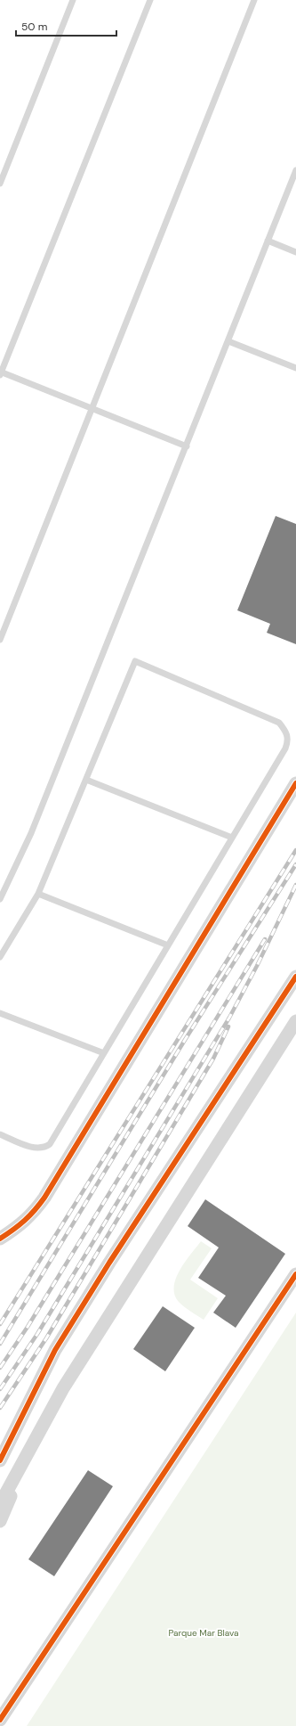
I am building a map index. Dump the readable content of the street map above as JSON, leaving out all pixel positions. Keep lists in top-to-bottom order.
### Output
{
  "parks": ["Parque Mar Blava"],
  "scale_bar": "50 m"
}
